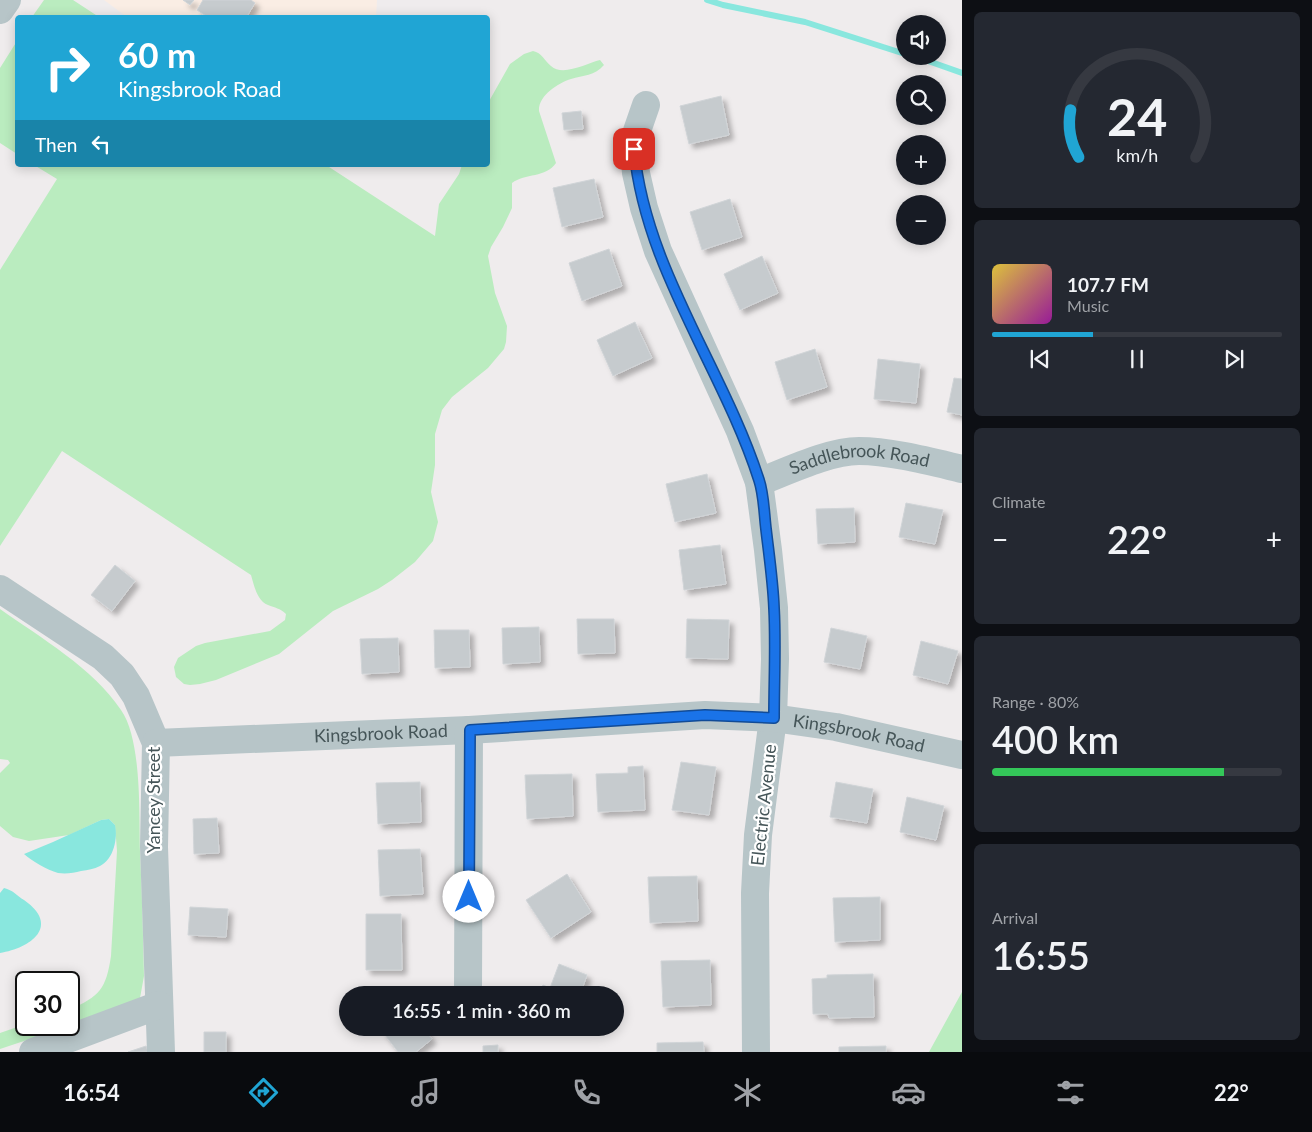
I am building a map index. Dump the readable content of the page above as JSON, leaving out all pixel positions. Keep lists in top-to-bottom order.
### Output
{
  "streets": {
    "street": [
      "Saddlebrook Road",
      "Kingsbrook Road",
      "Yancey Street",
      "Electric Avenue"
    ]
  },
  "crossings": [
    ["Saddlebrook Road", "Electric Avenue"],
    ["Kingsbrook Road", "Yancey Street"],
    ["Kingsbrook Road", "Electric Avenue"]
  ],
  "page": {
    "map_buttons": ["+", "−"],
    "turn": ["60 m", "Kingsbrook Road"],
    "then": "Then",
    "song": ["107.7 FM", "Music"],
    "tile": [
      "Climate",
      ["Range · 80%", "400 km"],
      ["Arrival", "16:55"]
    ],
    "heat": ["−", "22°", "+"],
    "limit": "30",
    "trip": "16:55 · 1 min · 360 m",
    "tabs": ["16:54", "22°"],
    "gauge": ["24", "km/h"]
  }
}
